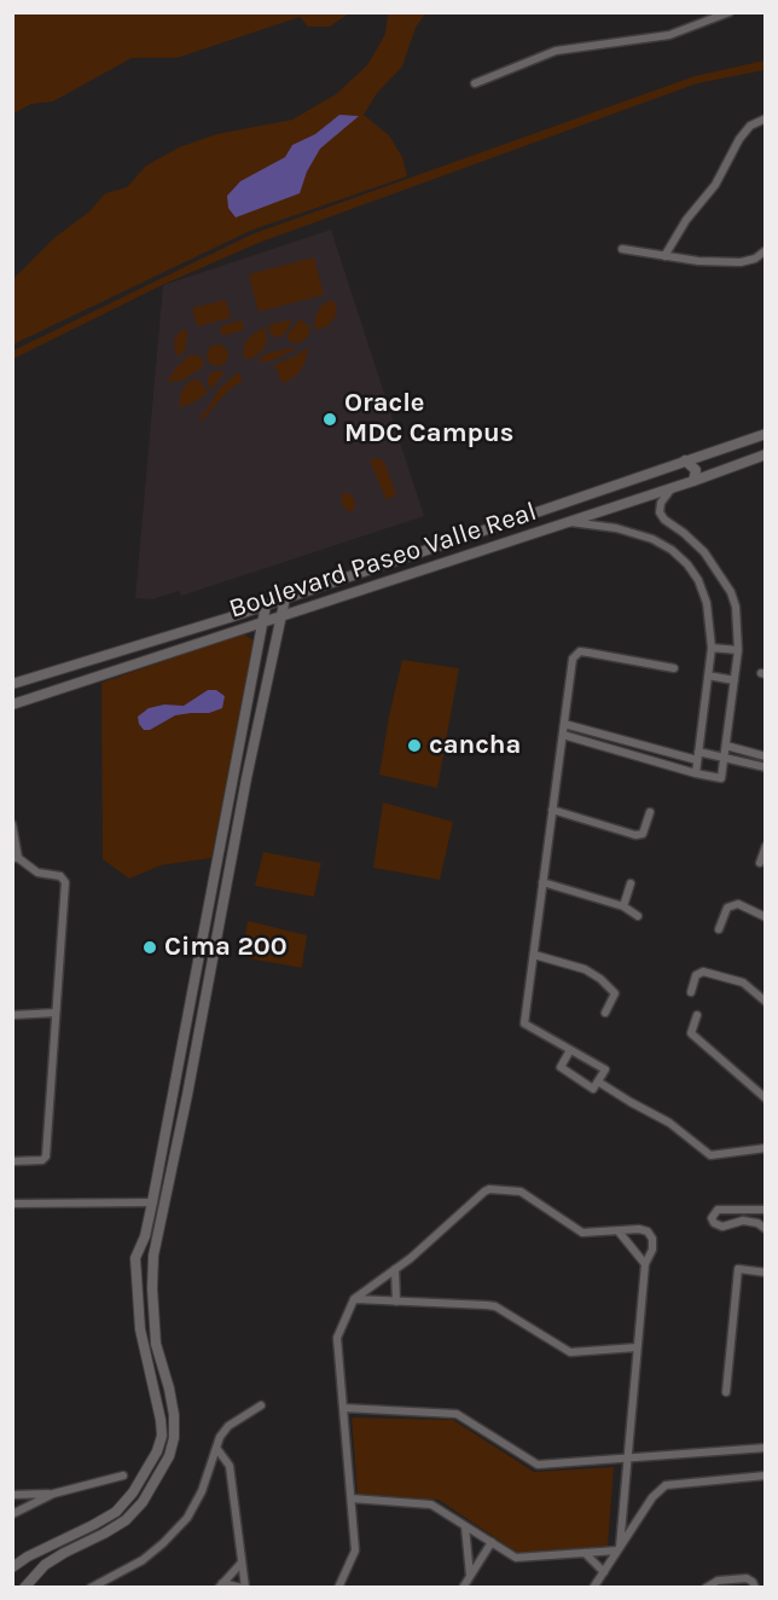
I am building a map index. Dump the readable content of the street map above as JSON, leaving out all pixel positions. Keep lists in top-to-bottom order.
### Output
{
  "streets": {
    "street": ["Boulevard Paseo Valle Real"]
  },
  "places": ["Oracle MDC Campus", "cancha", "Cima 200"]
}
